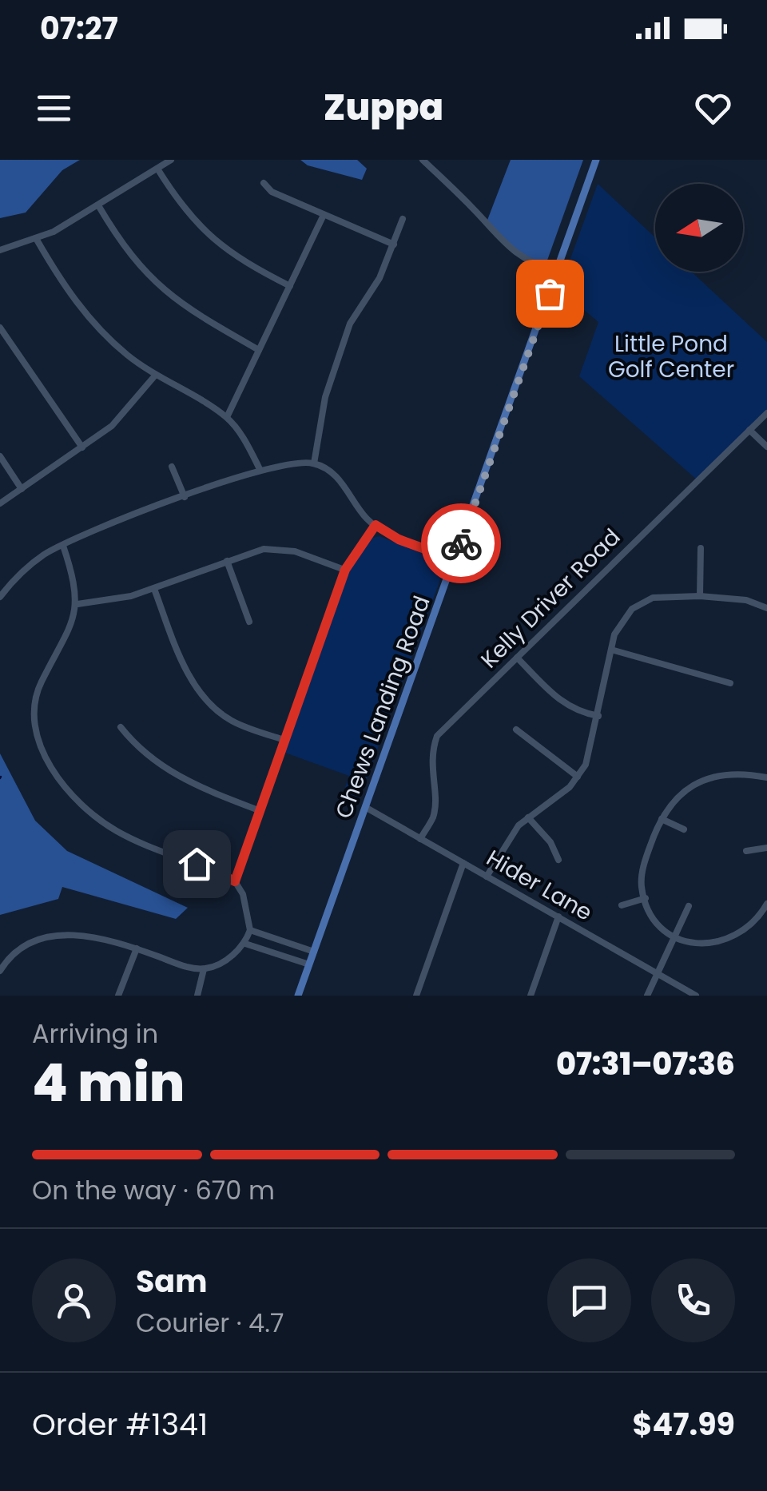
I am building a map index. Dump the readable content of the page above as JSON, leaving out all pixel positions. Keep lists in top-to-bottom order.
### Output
{
  "streets": {
    "main road": ["Chews Landing Road"],
    "street": ["Kelly Driver Road", "Hider Lane"]
  },
  "crossings": [
    ["Kelly Driver Road", "Hider Lane"],
    ["Chews Landing Road", "Hider Lane"]
  ],
  "parks": ["Little Pond Golf Center"],
  "north": "left",
  "page": {
    "status": "07:27",
    "header": "Zuppa",
    "heading": ["4 min", "Arriving in", "07:31–07:36"],
    "panel": [
      "Sam",
      "Courier · 4.7",
      "Order #1341",
      "$47.99"
    ],
    "bar": "On the way · 670 m"
  }
}
